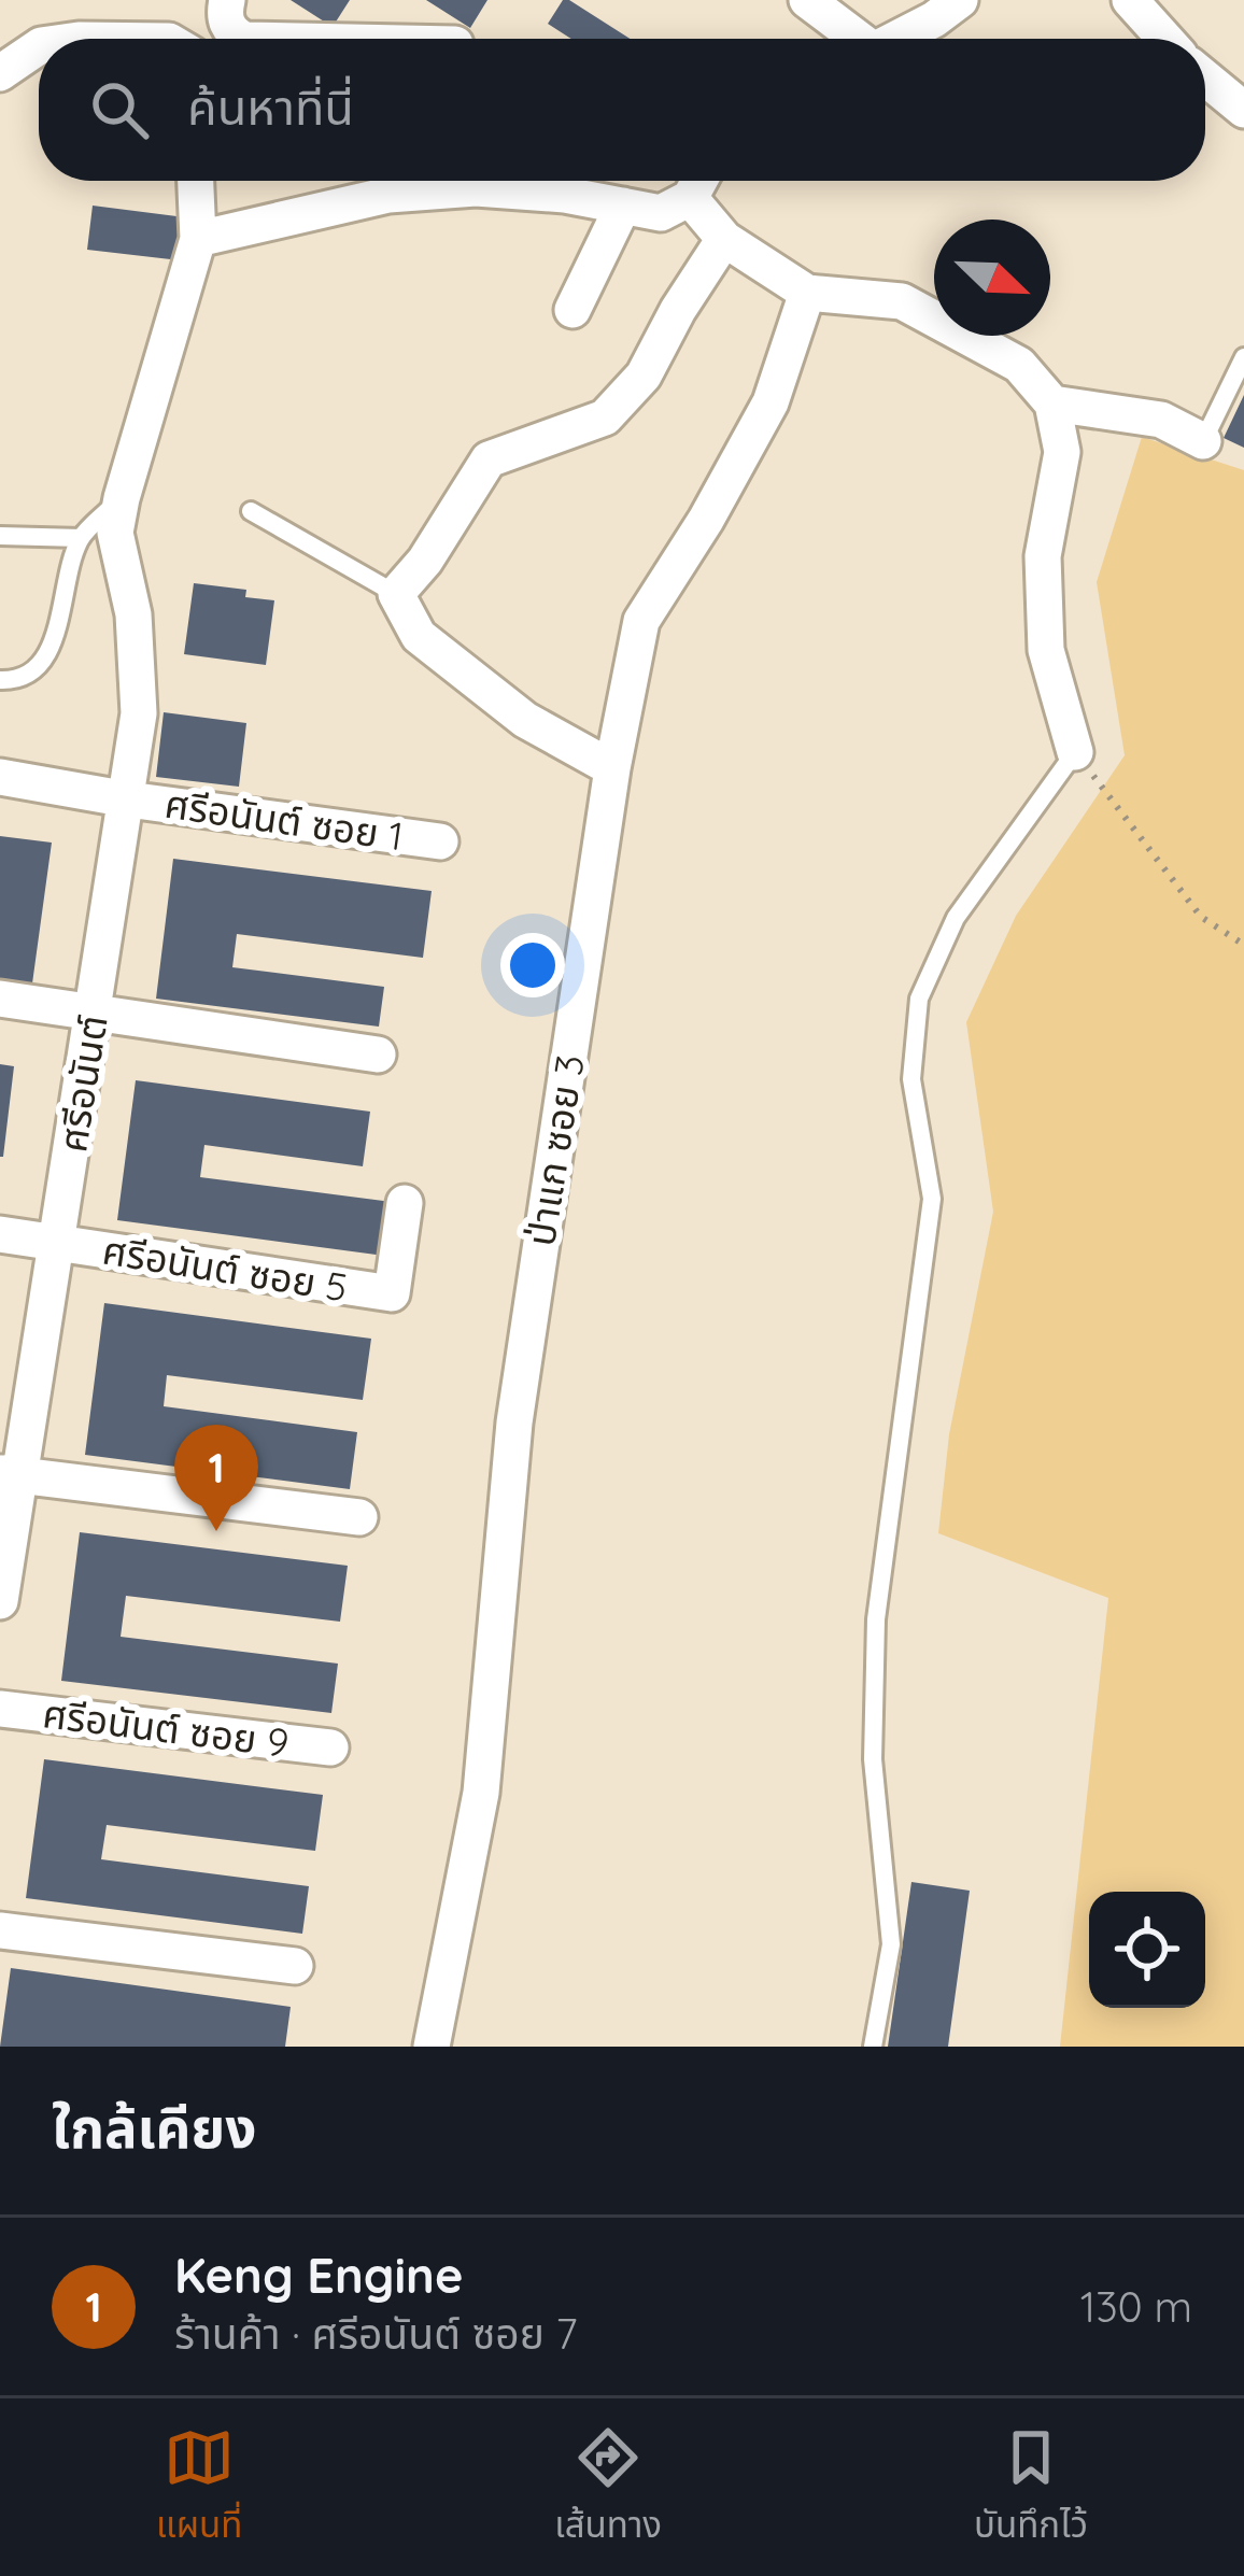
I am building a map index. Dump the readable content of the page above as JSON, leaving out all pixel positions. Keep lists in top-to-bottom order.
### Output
{
  "streets": {
    "street": [
      "ศรีอนันต์ ซอย 1",
      "ศรีอนันต์",
      "ป่าแก ซอย 3",
      "ศรีอนันต์ ซอย 5",
      "ศรีอนันต์ ซอย 9"
    ]
  },
  "crossings": [
    ["ศรีอนันต์ ซอย 1", "ศรีอนันต์"],
    ["ศรีอนันต์", "ศรีอนันต์ ซอย 5"]
  ],
  "north": "bottom right",
  "page": {
    "search": "ค้นหาที่นี่",
    "pins": "1",
    "heading": "ใกล้เคียง",
    "list": [
      {
        "mark": "1",
        "name": "Keng Engine",
        "note": "ร้านค้า · ศรีอนันต์ ซอย 7",
        "value": "130 m"
      }
    ],
    "nav": ["แผนที่", "เส้นทาง", "บันทึกไว้"]
  }
}
